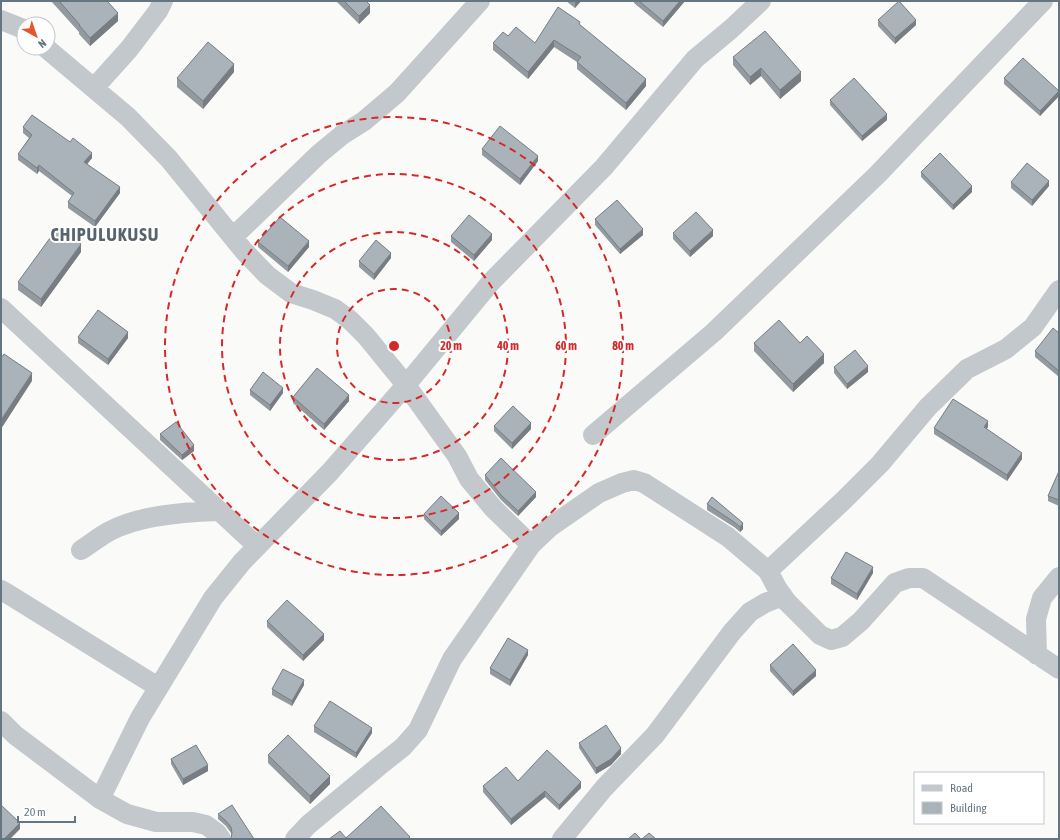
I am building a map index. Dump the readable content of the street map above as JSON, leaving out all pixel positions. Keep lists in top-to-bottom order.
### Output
{
  "districts": ["CHIPULUKUSU"],
  "legend": ["Road", "Building"],
  "scale_bar": "20 m",
  "north": "bottom right",
  "rings": [
    "20 m",
    "40 m",
    "60 m",
    "80 m"
  ]
}
